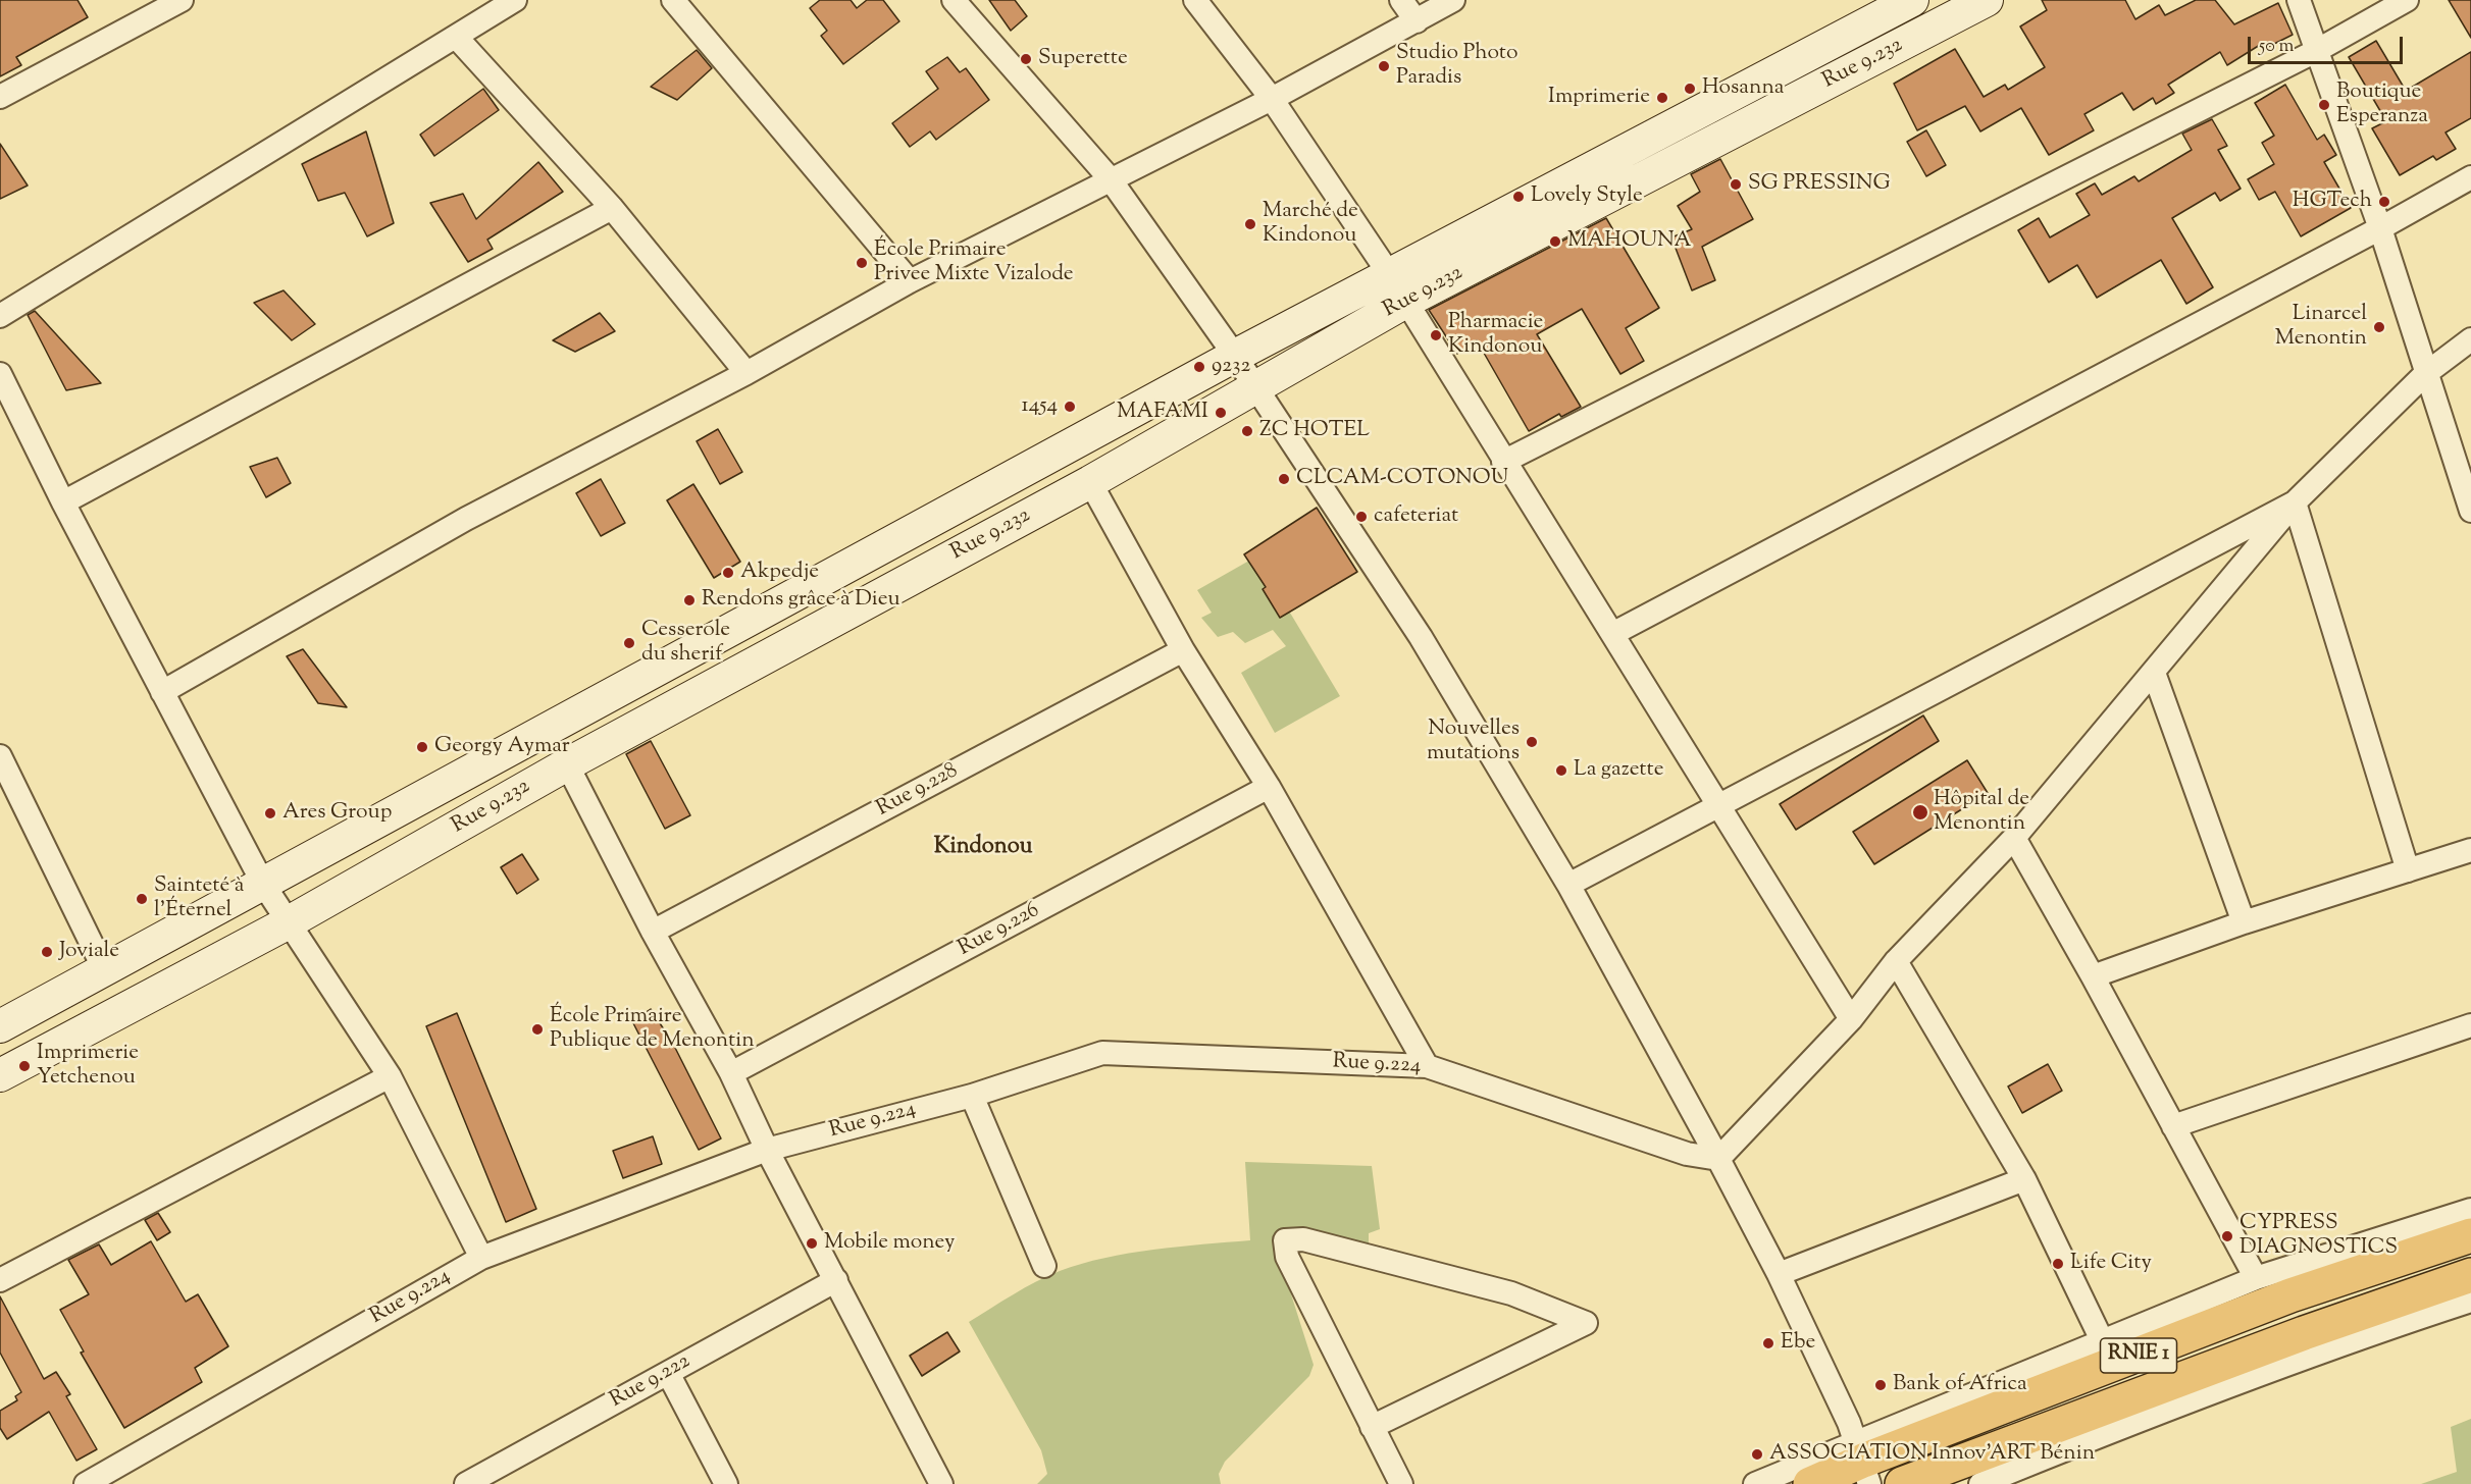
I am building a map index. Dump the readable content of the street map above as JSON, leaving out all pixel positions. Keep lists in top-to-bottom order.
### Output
{
  "streets": {
    "highway": ["RNIE 1"],
    "street": [
      "Rue 9.232",
      "Rue 9.228",
      "Rue 9.226",
      "Rue 9.224",
      "Rue 9.222"
    ]
  },
  "districts": ["Kindonou"],
  "places": [
    "Superette",
    "Studio Photo Paradis",
    "Hosanna",
    "Imprimerie",
    "Boutique Esperanza",
    "SG PRESSING",
    "Lovely Style",
    "HGTech",
    "Marché de Kindonou",
    "MAHOUNA",
    "École Primaire Privee Mixte Vizalode",
    "Linarcel Menontin",
    "Pharmacie Kindonou",
    "9232",
    "1454",
    "MAFAMI",
    "ZC HOTEL",
    "CLCAM-COTONOU",
    "cafeteriat",
    "Akpedje",
    "Rendons grâce à Dieu",
    "Cesserole du sherif",
    "Nouvelles mutations",
    "Georgy Aymar",
    "La gazette",
    "Hôpital de Menontin",
    "Ares Group",
    "Sainteté à l'Éternel",
    "Joviale",
    "École Primaire Publique de Menontin",
    "Imprimerie Yetchenou",
    "CYPRESS DIAGNOSTICS",
    "Mobile money",
    "Life City",
    "Ebe",
    "Bank of Africa",
    "ASSOCIATION Innov'ART Bénin"
  ],
  "scale_bar": "50 m"
}
